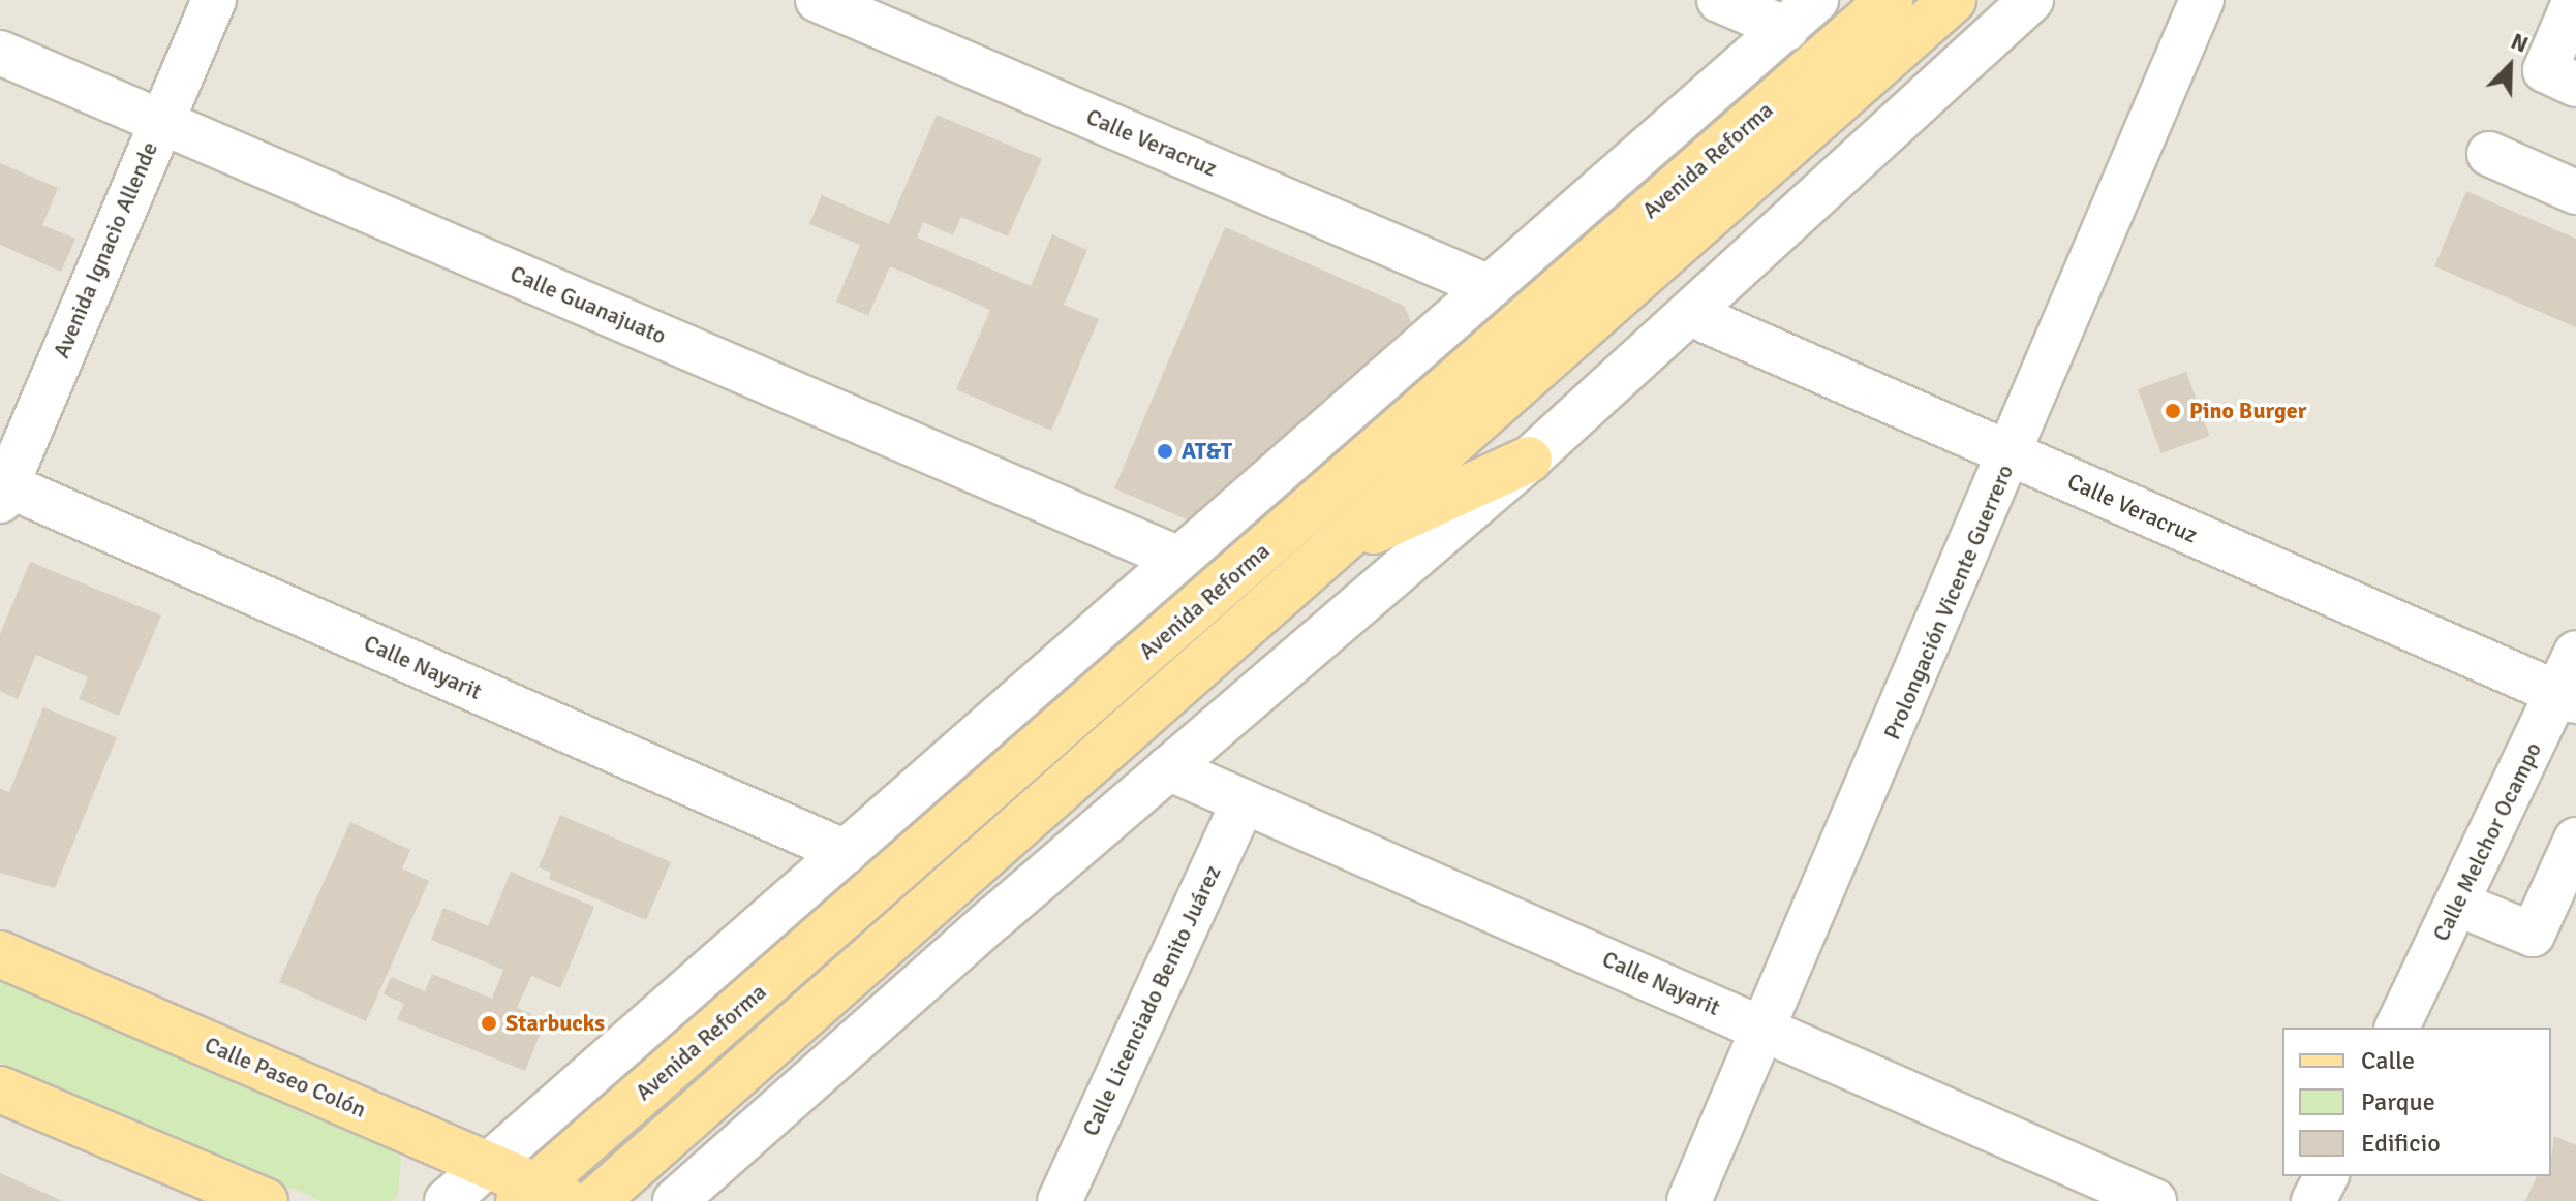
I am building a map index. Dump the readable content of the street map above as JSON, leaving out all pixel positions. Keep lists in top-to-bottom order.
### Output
{
  "streets": {
    "main road": ["Avenida Reforma", "Calle Paseo Colón"],
    "street": [
      "Calle Veracruz",
      "Avenida Ignacio Allende",
      "Calle Guanajuato",
      "Prolongación Vicente Guerrero",
      "Calle Nayarit",
      "Calle Melchor Ocampo",
      "Calle Licenciado Benito Juárez"
    ]
  },
  "crossings": [
    ["Calle Veracruz", "Prolongación Vicente Guerrero"],
    ["Calle Veracruz", "Calle Melchor Ocampo"],
    ["Avenida Reforma", "Calle Paseo Colón"],
    ["Avenida Ignacio Allende", "Calle Guanajuato"],
    ["Avenida Ignacio Allende", "Calle Nayarit"],
    ["Prolongación Vicente Guerrero", "Calle Nayarit"],
    ["Calle Nayarit", "Calle Licenciado Benito Juárez"]
  ],
  "places": ["Pino Burger", "AT&T", "Starbucks"],
  "legend": ["Calle", "Parque", "Edificio"],
  "north": "top right"
}
